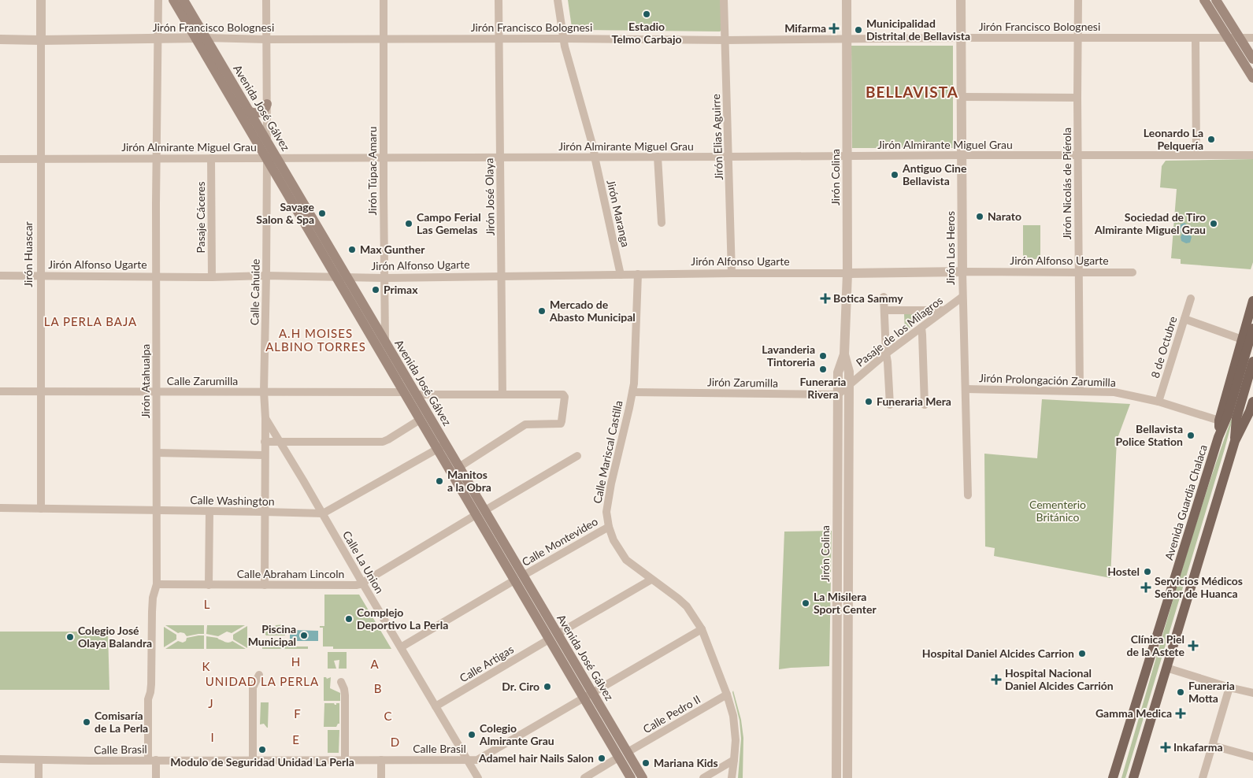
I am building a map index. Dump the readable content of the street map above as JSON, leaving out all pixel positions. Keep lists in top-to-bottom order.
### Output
{
  "streets": {
    "main road": ["Avenida José Gálvez", "Avenida Guardia Chalaca"],
    "street": [
      "Jirón Francisco Bolognesi",
      "Jirón Elias Aguirre",
      "Jirón Almirante Miguel Grau",
      "Jirón Túpac Amaru",
      "Jirón Colina",
      "Jirón Nicolás de Piérola",
      "Jirón José Olaya",
      "Jirón Maranga",
      "Pasaje Cáceres",
      "Jirón Los Heros",
      "Jirón Huascar",
      "Jirón Alfonso Ugarte",
      "Calle Cahuide",
      "Pasaje de los Milagros",
      "8 de Octubre",
      "Jirón Prolongación Zarumilla",
      "Jirón Atahualpa",
      "Calle Zarumilla",
      "Jirón Zarumilla",
      "Calle Mariscal Castilla",
      "Calle Washington",
      "Calle Montevideo",
      "Calle La Union",
      "Calle Abraham Lincoln",
      "Calle Artigas",
      "Calle Pedro II",
      "Calle Brasil"
    ]
  },
  "crossings": [
    ["Jirón Francisco Bolognesi", "Avenida José Gálvez"],
    ["Jirón Francisco Bolognesi", "Jirón Elias Aguirre"],
    ["Jirón Francisco Bolognesi", "Jirón Túpac Amaru"],
    ["Jirón Francisco Bolognesi", "Jirón Colina"],
    ["Jirón Francisco Bolognesi", "Jirón Nicolás de Piérola"],
    ["Jirón Francisco Bolognesi", "Jirón José Olaya"],
    ["Jirón Francisco Bolognesi", "Jirón Maranga"],
    ["Jirón Francisco Bolognesi", "Jirón Los Heros"],
    ["Jirón Francisco Bolognesi", "Jirón Huascar"],
    ["Jirón Francisco Bolognesi", "Jirón Atahualpa"],
    ["Avenida José Gálvez", "Jirón Almirante Miguel Grau"],
    ["Avenida José Gálvez", "Jirón Túpac Amaru"],
    ["Avenida José Gálvez", "Jirón Alfonso Ugarte"],
    ["Avenida José Gálvez", "Calle Cahuide"],
    ["Avenida José Gálvez", "Calle Zarumilla"],
    ["Avenida José Gálvez", "Calle Montevideo"],
    ["Avenida José Gálvez", "Calle Abraham Lincoln"],
    ["Avenida José Gálvez", "Calle Artigas"],
    ["Avenida José Gálvez", "Calle Pedro II"],
    ["Avenida José Gálvez", "Calle Brasil"],
    ["Jirón Elias Aguirre", "Jirón Almirante Miguel Grau"],
    ["Jirón Elias Aguirre", "Jirón Alfonso Ugarte"],
    ["Jirón Almirante Miguel Grau", "Jirón Túpac Amaru"],
    ["Jirón Almirante Miguel Grau", "Jirón Colina"],
    ["Jirón Almirante Miguel Grau", "Jirón Nicolás de Piérola"],
    ["Jirón Almirante Miguel Grau", "Jirón José Olaya"],
    ["Jirón Almirante Miguel Grau", "Jirón Maranga"],
    ["Jirón Almirante Miguel Grau", "Pasaje Cáceres"],
    ["Jirón Almirante Miguel Grau", "Jirón Los Heros"],
    ["Jirón Almirante Miguel Grau", "Jirón Huascar"],
    ["Jirón Almirante Miguel Grau", "Calle Cahuide"],
    ["Jirón Almirante Miguel Grau", "Jirón Atahualpa"],
    ["Jirón Túpac Amaru", "Jirón Alfonso Ugarte"],
    ["Jirón Colina", "Jirón Alfonso Ugarte"],
    ["Jirón Colina", "Pasaje de los Milagros"],
    ["Jirón Colina", "Jirón Zarumilla"],
    ["Jirón Nicolás de Piérola", "Jirón Alfonso Ugarte"],
    ["Jirón Nicolás de Piérola", "Jirón Prolongación Zarumilla"],
    ["Jirón José Olaya", "Jirón Alfonso Ugarte"],
    ["Jirón Maranga", "Jirón Alfonso Ugarte"],
    ["Pasaje Cáceres", "Jirón Alfonso Ugarte"],
    ["Jirón Los Heros", "Jirón Alfonso Ugarte"],
    ["Jirón Los Heros", "Pasaje de los Milagros"],
    ["Jirón Los Heros", "Jirón Prolongación Zarumilla"],
    ["Jirón Huascar", "Jirón Alfonso Ugarte"],
    ["Jirón Huascar", "Calle Zarumilla"],
    ["Jirón Huascar", "Calle Washington"],
    ["Jirón Alfonso Ugarte", "Calle Cahuide"],
    ["Jirón Alfonso Ugarte", "Jirón Atahualpa"],
    ["Jirón Alfonso Ugarte", "Calle Mariscal Castilla"],
    ["Calle Cahuide", "Calle Zarumilla"],
    ["Calle Cahuide", "Calle Washington"],
    ["Calle Cahuide", "Calle La Union"],
    ["Calle Cahuide", "Calle Abraham Lincoln"],
    ["8 de Octubre", "Jirón Prolongación Zarumilla"],
    ["Jirón Prolongación Zarumilla", "Avenida Guardia Chalaca"],
    ["Jirón Atahualpa", "Calle Zarumilla"],
    ["Jirón Atahualpa", "Calle Washington"],
    ["Jirón Atahualpa", "Calle Abraham Lincoln"],
    ["Jirón Atahualpa", "Calle Brasil"],
    ["Jirón Zarumilla", "Calle Mariscal Castilla"],
    ["Calle Mariscal Castilla", "Calle Montevideo"],
    ["Calle Mariscal Castilla", "Calle Pedro II"],
    ["Calle Mariscal Castilla", "Calle Brasil"],
    ["Calle Washington", "Calle La Union"],
    ["Calle Montevideo", "Calle La Union"],
    ["Calle La Union", "Calle Abraham Lincoln"],
    ["Calle La Union", "Calle Artigas"],
    ["Calle La Union", "Calle Brasil"]
  ],
  "districts": [
    "BELLAVISTA",
    "LA PERLA BAJA",
    "A.H MOISES ALBINO TORRES",
    "L",
    "H",
    "A",
    "K",
    "UNIDAD LA PERLA",
    "B",
    "J",
    "F",
    "C",
    "I",
    "E",
    "D"
  ],
  "parks": ["Cementerio Británico"],
  "places": {
    "other": [
      "Estadio Telmo Carbajo",
      "Municipalidad Distrital de Bellavista",
      "Leonardo La Pelquería",
      "Antiguo Cine Bellavista",
      "Savage Salon & Spa",
      "Narato",
      "Campo Ferial Las Gemelas",
      "Sociedad de Tiro Almirante Miguel Grau",
      "Max Gunther",
      "Primax",
      "Mercado de Abasto Municipal",
      "Lavanderia Tintoreria",
      "Funeraria Rivera",
      "Funeraria Mera",
      "Bellavista Police Station",
      "Manitos a la Obra",
      "Hostel",
      "La Misilera Sport Center",
      "Complejo Deportivo La Perla",
      "Piscina Municipal",
      "Colegio José Olaya Balandra",
      "Hospital Daniel Alcides Carrion",
      "Dr. Ciro",
      "Funeraria Motta",
      "Comisaría de La Perla",
      "Colegio Almirante Grau",
      "Modulo de Seguridad Unidad La Perla",
      "Adamel hair Nails Salon",
      "Mariana Kids"
    ],
    "health": [
      "Mifarma",
      "Botica Sammy",
      "Servicios Médicos Señor de Huanca",
      "Clínica Piel de la Astete",
      "Hospital Nacional Daniel Alcides Carrión",
      "Gamma Medica",
      "Inkafarma"
    ]
  }
}
